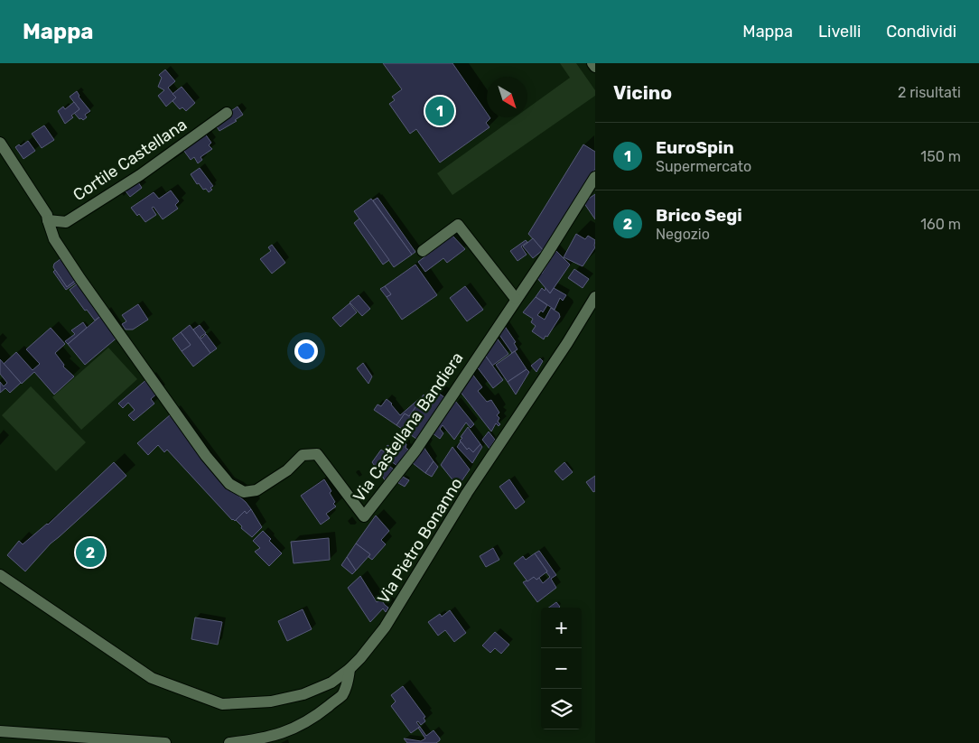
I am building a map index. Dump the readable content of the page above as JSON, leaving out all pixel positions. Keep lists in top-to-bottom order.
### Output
{
  "streets": {
    "street": ["Cortile Castellana", "Via Castellana Bandiera", "Via Pietro Bonanno"]
  },
  "crossings": [
    ["Cortile Castellana", "Via Castellana Bandiera"]
  ],
  "north": "bottom right",
  "page": {
    "header": "Mappa",
    "nav": ["Mappa", "Livelli", "Condividi"],
    "heading": ["Vicino", "2 risultati"],
    "pins": ["1", "2"],
    "list": [
      {
        "mark": "1",
        "name": "EuroSpin",
        "note": "Supermercato",
        "value": "150 m"
      },
      {
        "mark": "2",
        "name": "Brico Segi",
        "note": "Negozio",
        "value": "160 m"
      }
    ],
    "map_buttons": ["+", "−"]
  }
}
